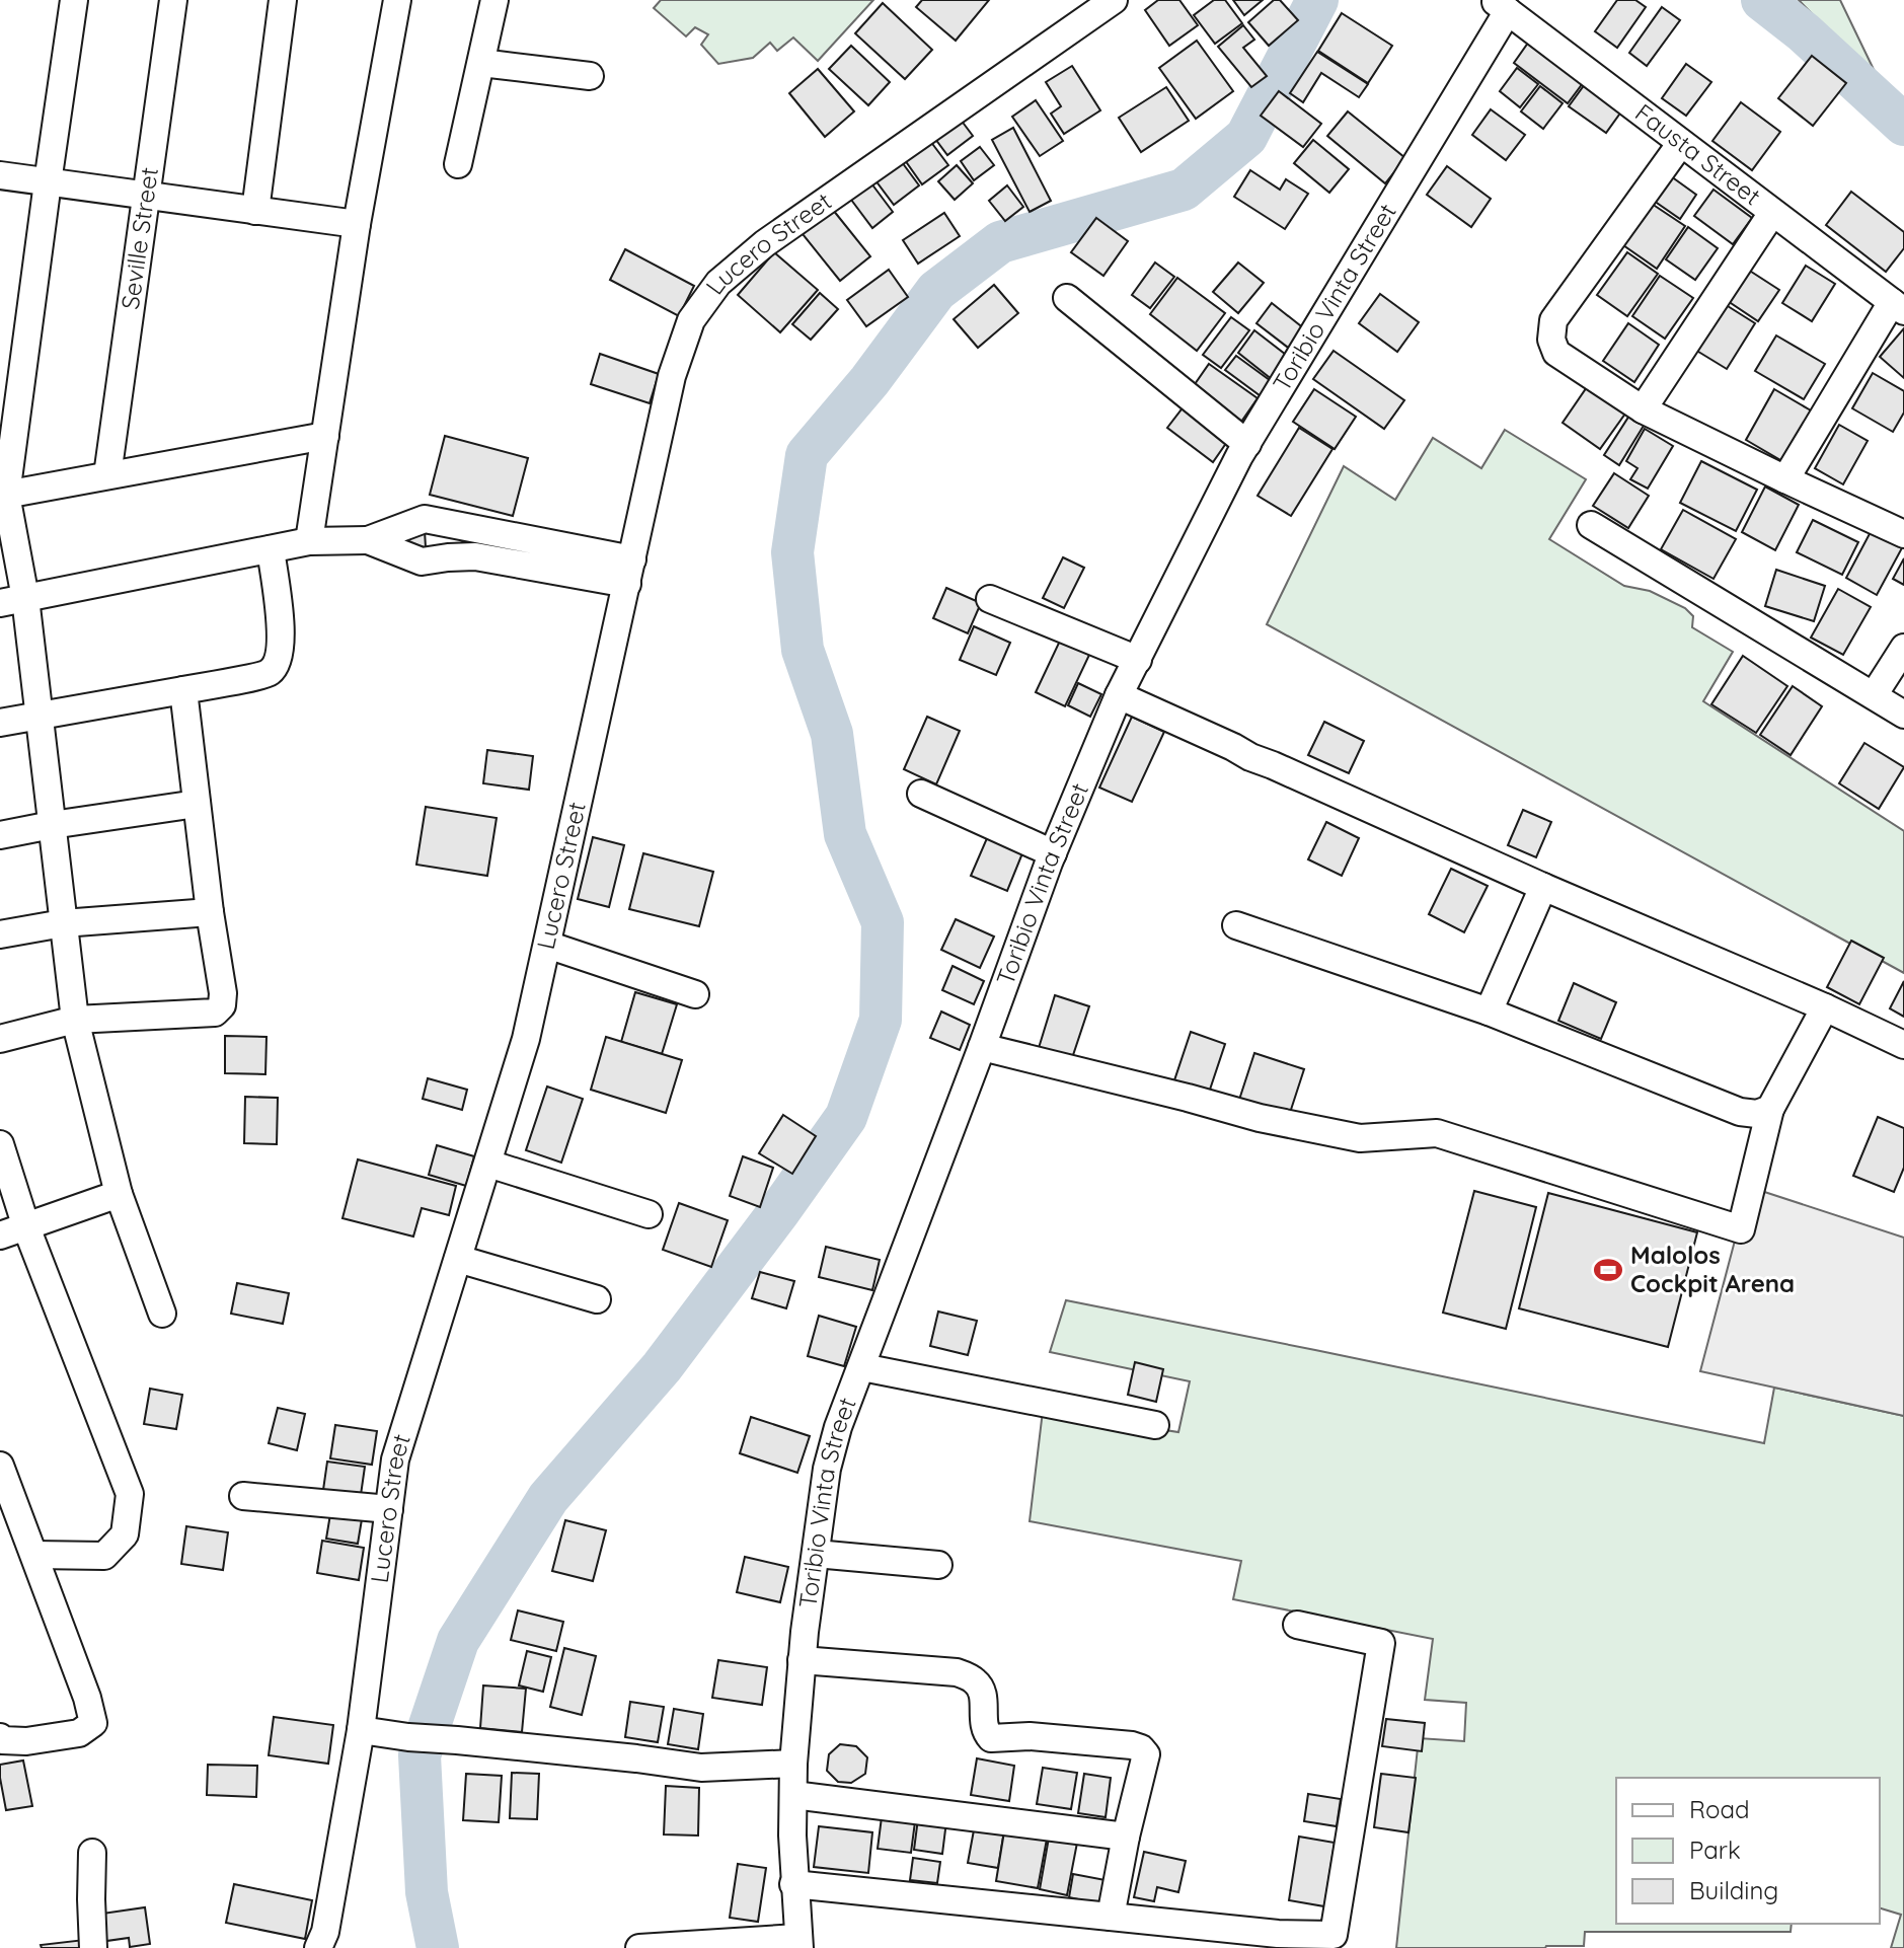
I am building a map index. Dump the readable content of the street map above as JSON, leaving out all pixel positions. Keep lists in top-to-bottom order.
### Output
{
  "streets": {
    "street": [
      "Fausta Street",
      "Seville Street",
      "Lucero Street",
      "Toribio Vinta Street"
    ]
  },
  "crossings": [
    ["Fausta Street", "Toribio Vinta Street"]
  ],
  "places": {
    "sports": ["Malolos Cockpit Arena"]
  },
  "legend": ["Road", "Park", "Building"]
}
